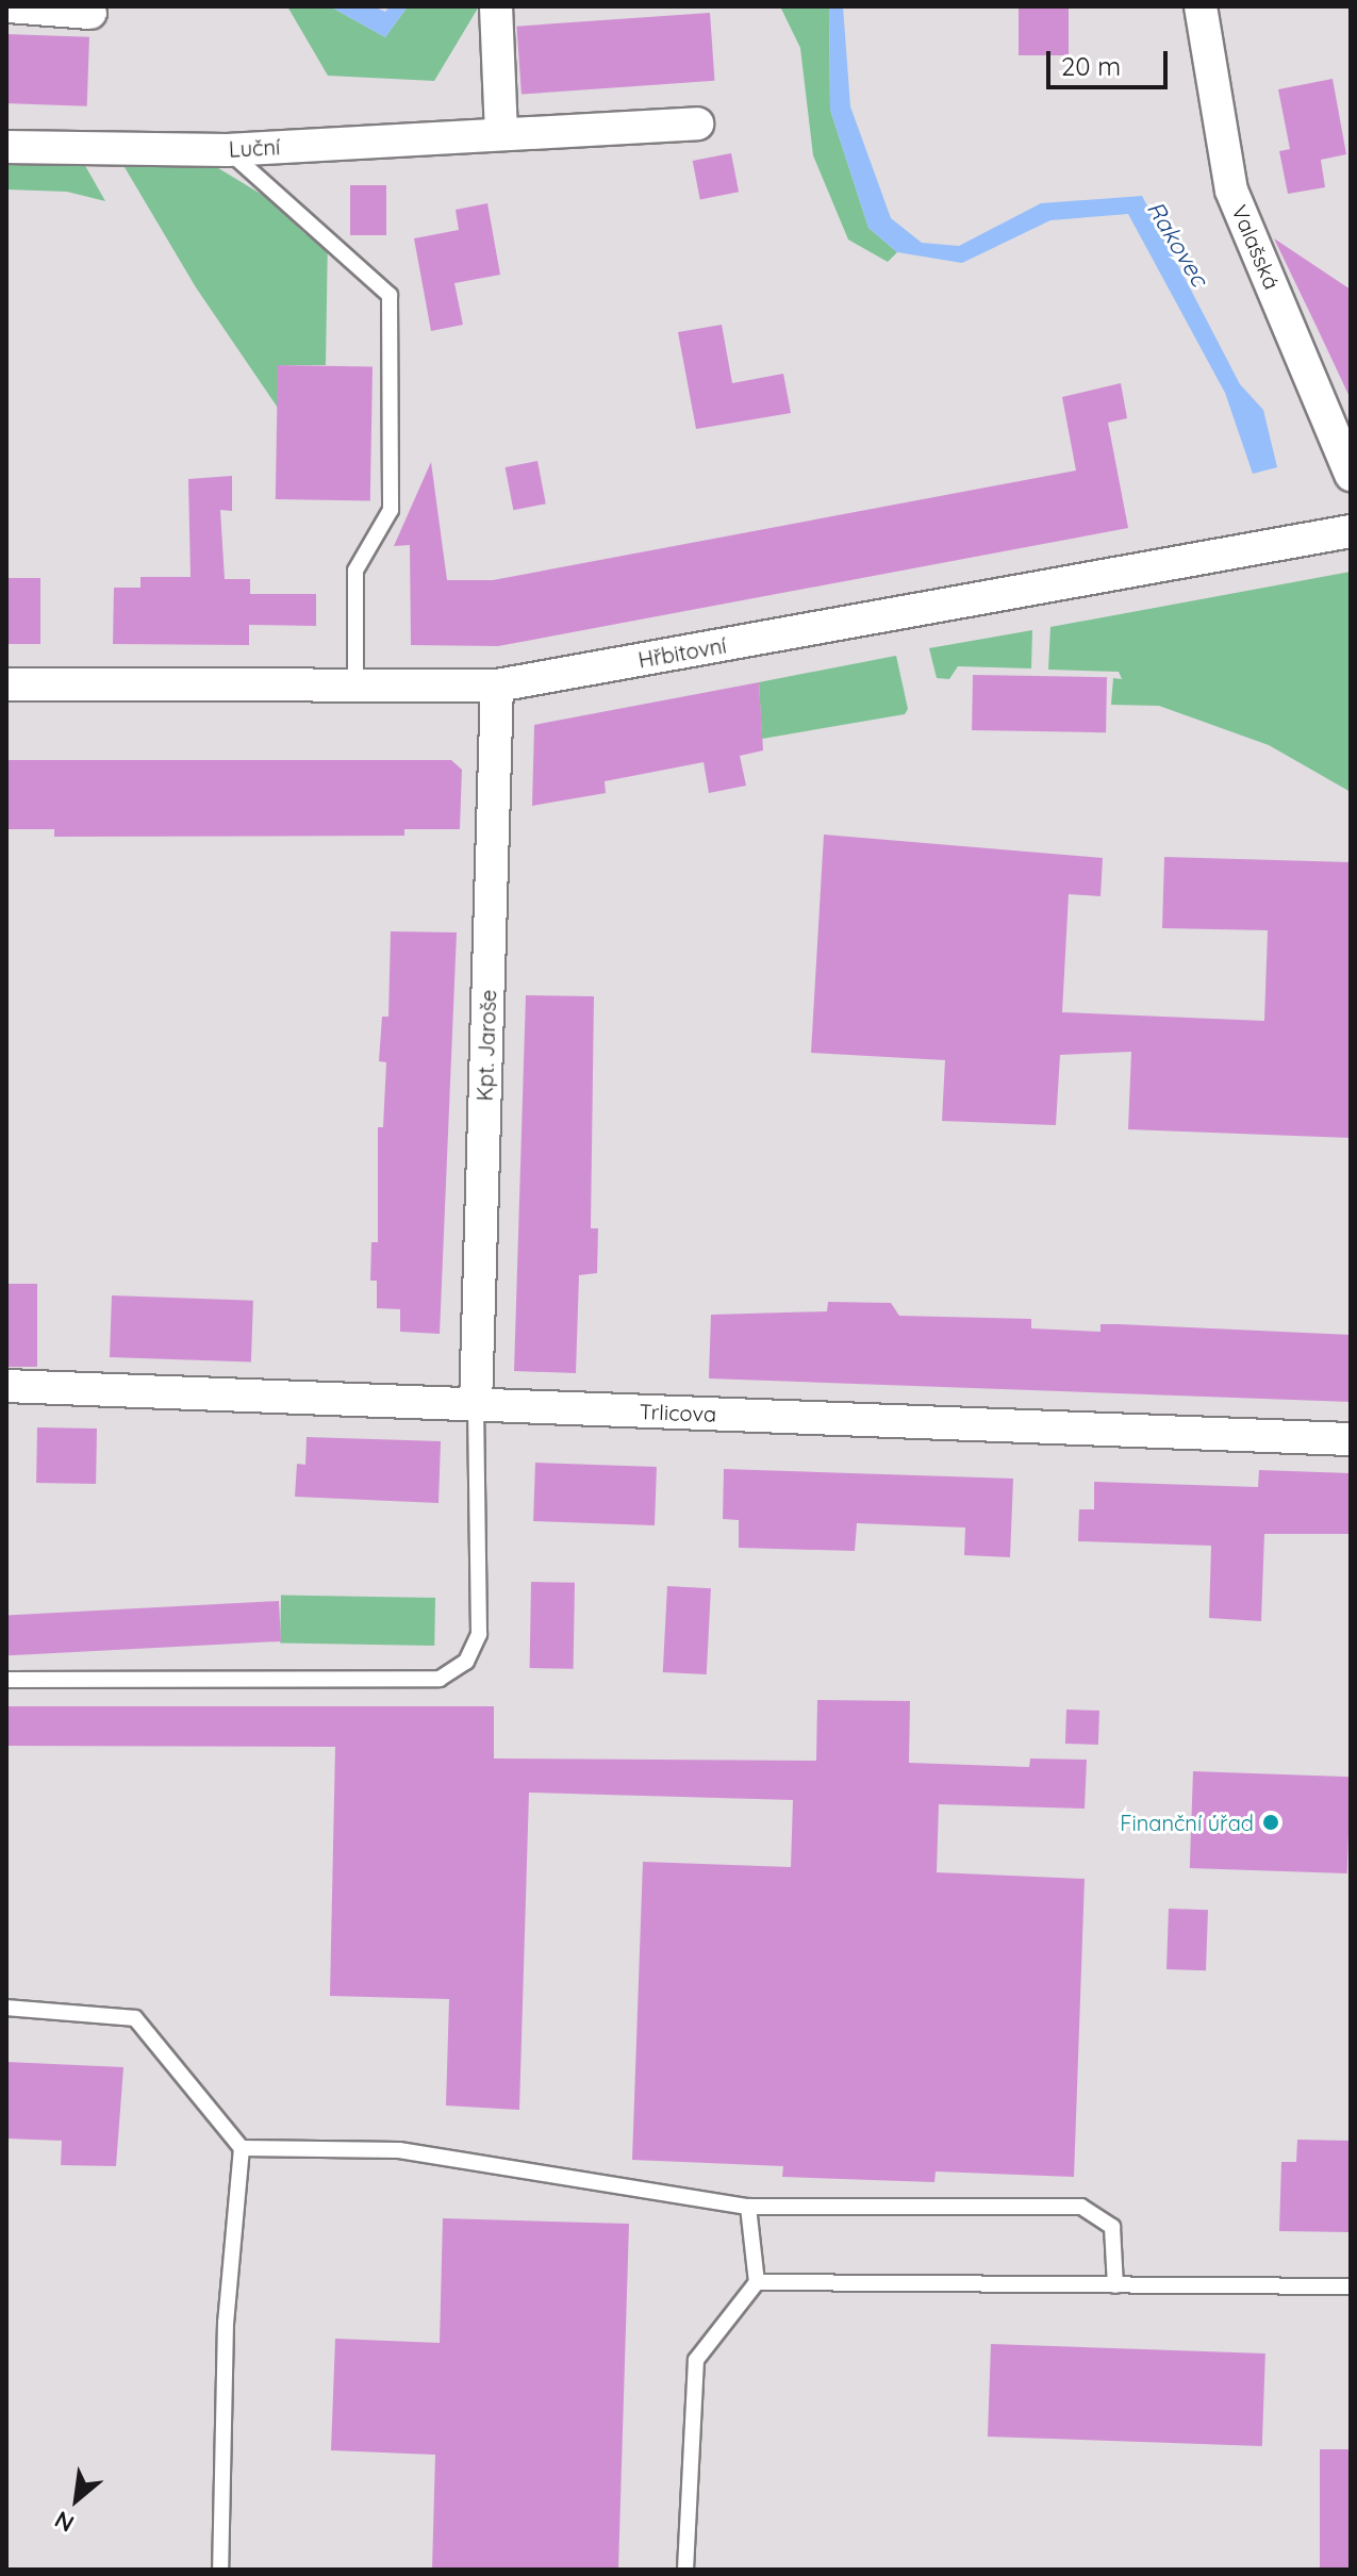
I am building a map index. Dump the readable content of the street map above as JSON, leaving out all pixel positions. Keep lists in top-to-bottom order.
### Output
{
  "streets": {
    "street": [
      "Luční",
      "Valašská",
      "Hřbitovní",
      "Kpt. Jaroše",
      "Trlicova"
    ]
  },
  "crossings": [
    ["Hřbitovní", "Kpt. Jaroše"],
    ["Kpt. Jaroše", "Trlicova"]
  ],
  "water": ["Rakovec"],
  "places": ["Finanční úřad"],
  "scale_bar": "20 m",
  "north": "bottom left"
}
